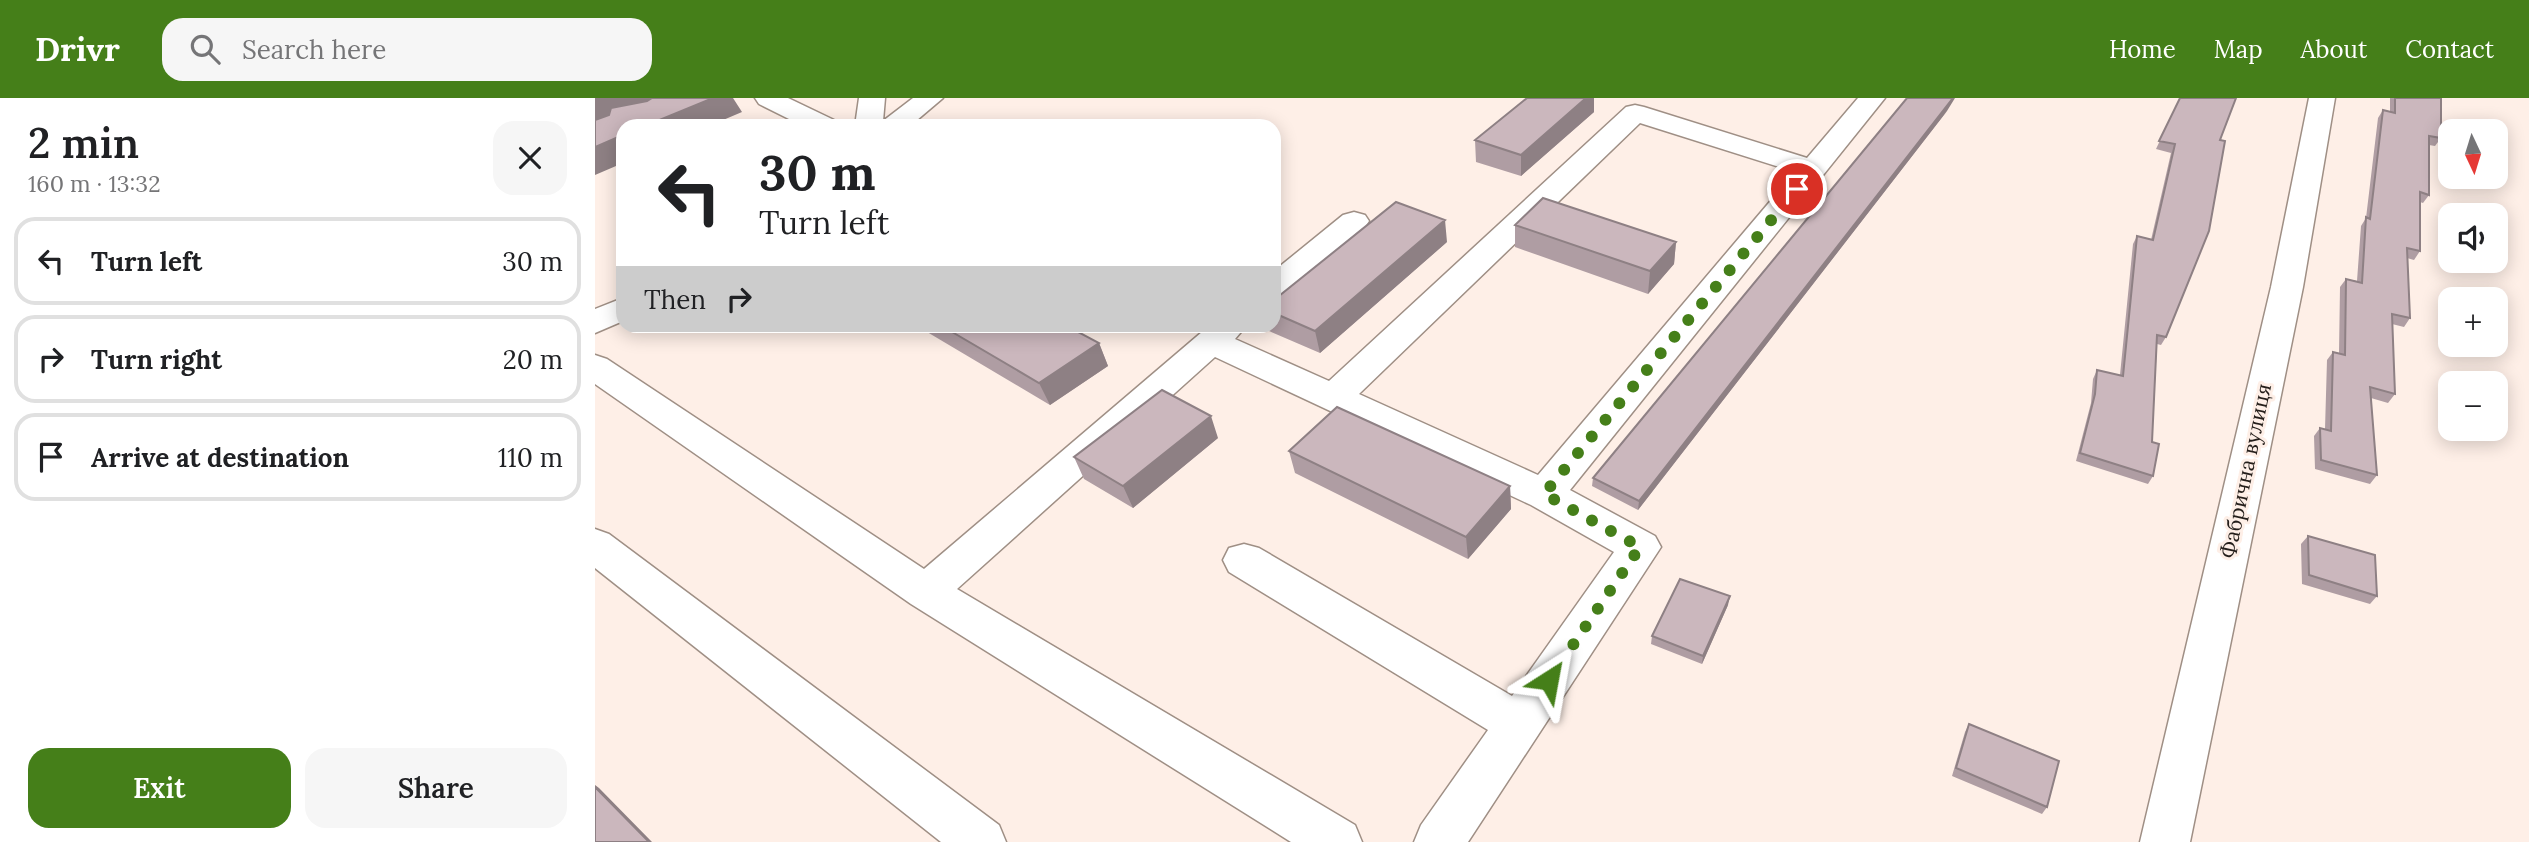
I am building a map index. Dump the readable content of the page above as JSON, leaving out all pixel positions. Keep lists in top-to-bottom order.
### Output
{
  "streets": {
    "street": ["Фабрична вулиця"]
  },
  "north": "bottom",
  "page": {
    "header": "Drivr",
    "search": "Search here",
    "nav": [
      "Home",
      "Map",
      "About",
      "Contact"
    ],
    "heading": ["2 min", "160 m · 13:32"],
    "map_buttons": ["+", "−"],
    "turn": ["30 m", "Turn left"],
    "list": [
      {
        "name": "Turn left",
        "value": "30 m"
      },
      {
        "name": "Turn right",
        "value": "20 m"
      },
      {
        "name": "Arrive at destination",
        "value": "110 m"
      }
    ],
    "then": "Then",
    "buttons": ["Exit", "Share"]
  }
}
